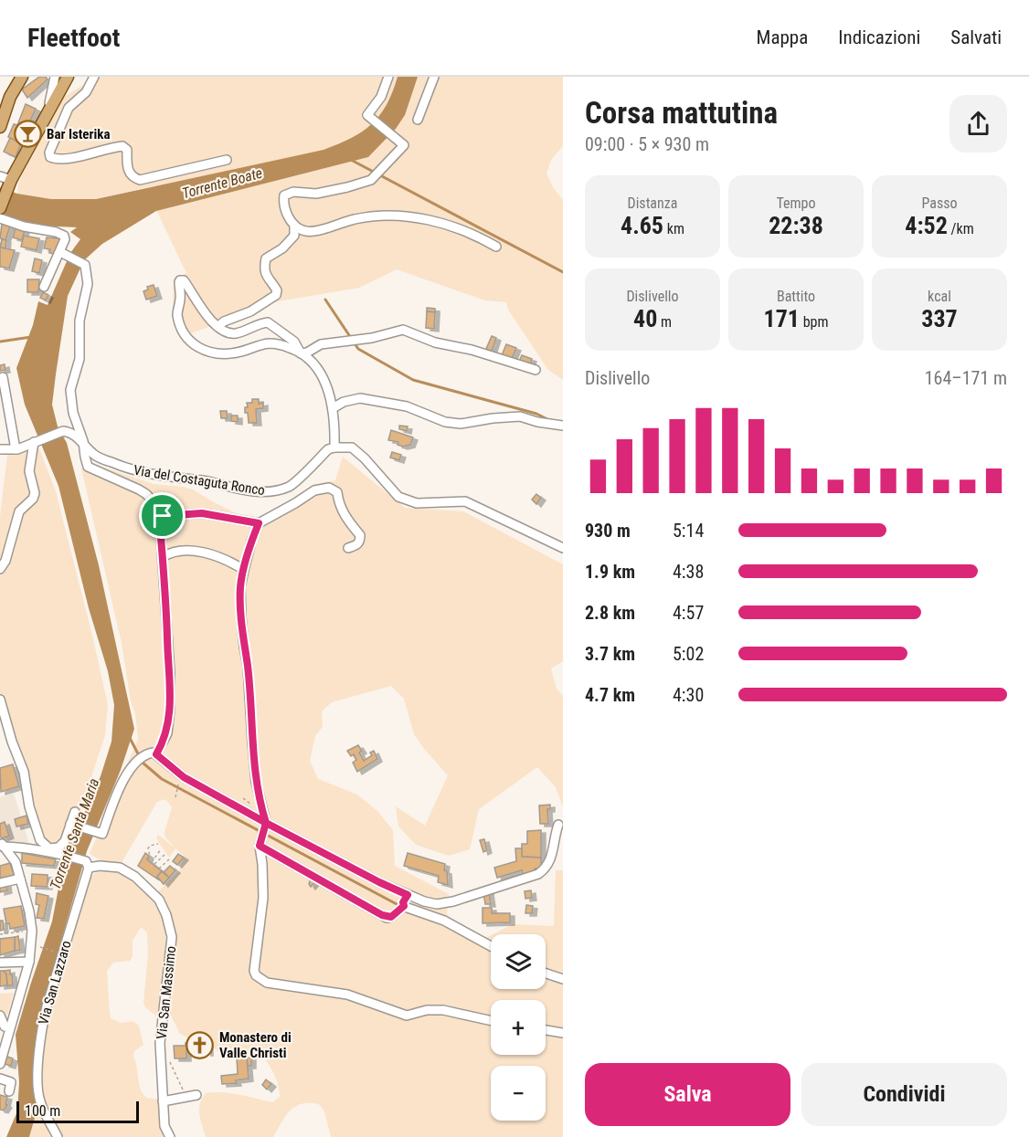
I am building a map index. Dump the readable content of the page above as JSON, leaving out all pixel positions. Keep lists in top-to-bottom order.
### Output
{
  "streets": {
    "street": ["Via del Costaguta Ronco", "Via San Lazzaro", "Via San Massimo"]
  },
  "crossings": [
    ["Via San Lazzaro", "Via San Massimo"]
  ],
  "water": ["Torrente Boate", "Torrente Santa Maria"],
  "places": {
    "bar": ["Bar Isterika"],
    "church": ["Monastero di Valle Christi"]
  },
  "scale_bar": "100 m",
  "page": {
    "header": "Fleetfoot",
    "nav": ["Mappa", "Indicazioni", "Salvati"],
    "heading": ["Corsa mattutina", "09:00 · 5 × 930 m"],
    "stats": [
      ["Distanza", "4.65 km"],
      ["Tempo", "22:38"],
      ["Passo", "4:52 /km"],
      ["Dislivello", "40 m"],
      ["Battito", "171 bpm"],
      ["kcal", "337"]
    ],
    "chart": ["Dislivello", "164–171 m"],
    "list": [
      {
        "name": "930 m",
        "note": "5:14"
      },
      {
        "name": "1.9 km",
        "note": "4:38"
      },
      {
        "name": "2.8 km",
        "note": "4:57"
      },
      {
        "name": "3.7 km",
        "note": "5:02"
      },
      {
        "name": "4.7 km",
        "note": "4:30"
      }
    ],
    "map_buttons": ["+", "−"],
    "buttons": ["Salva", "Condividi"],
    "scale": "100 m"
  }
}
